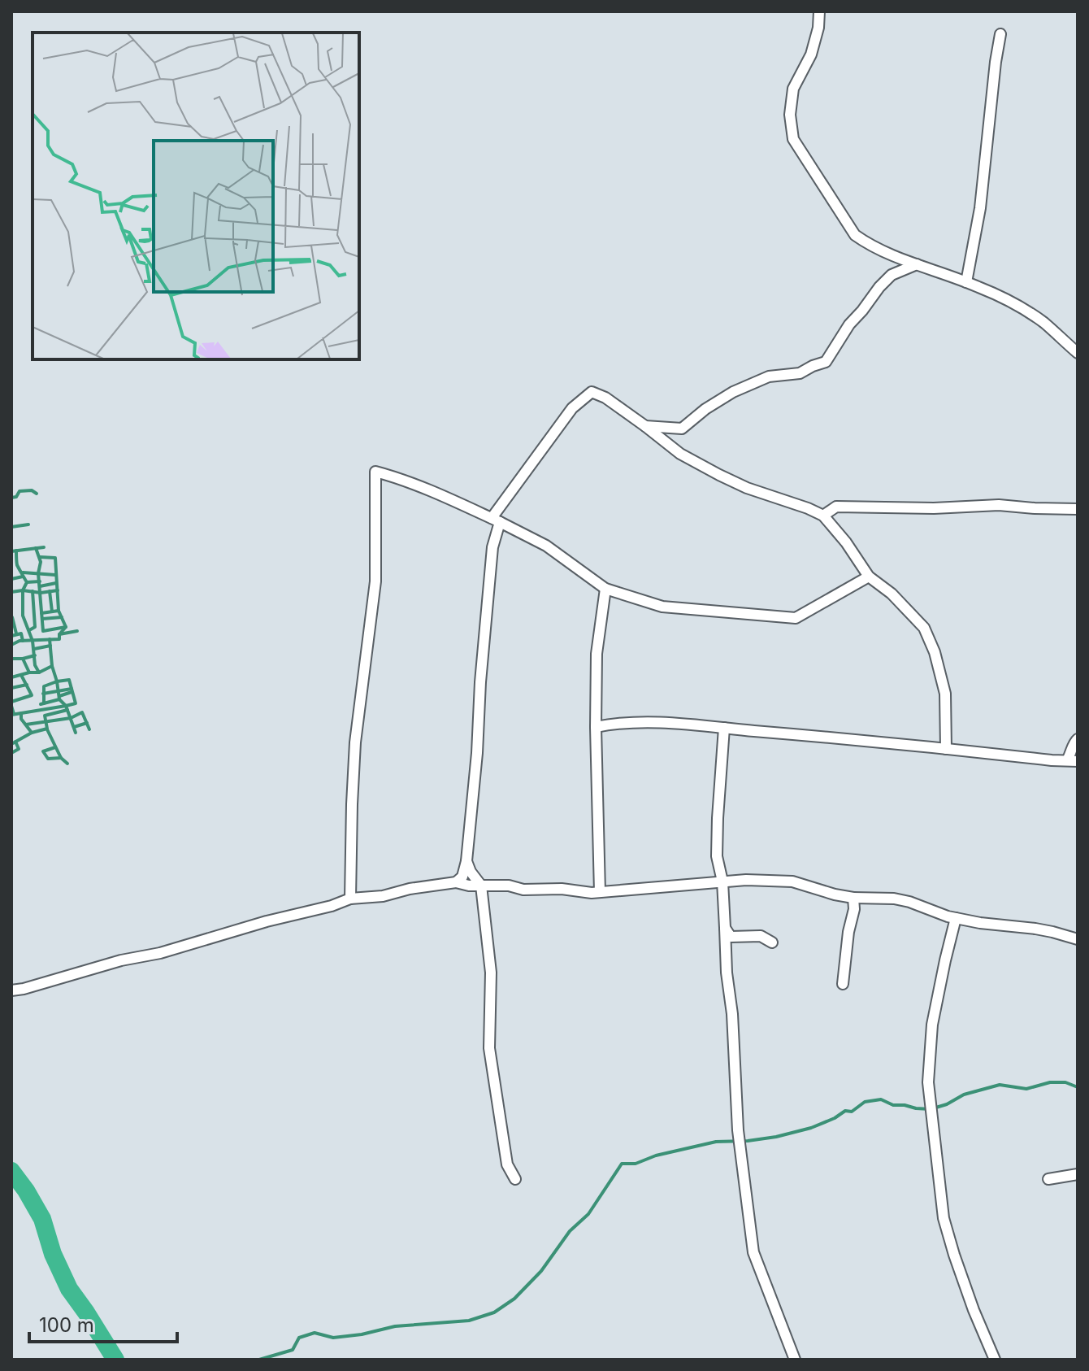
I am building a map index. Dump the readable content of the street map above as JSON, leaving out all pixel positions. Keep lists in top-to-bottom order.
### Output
{
  "scale_bar": "100 m"
}
